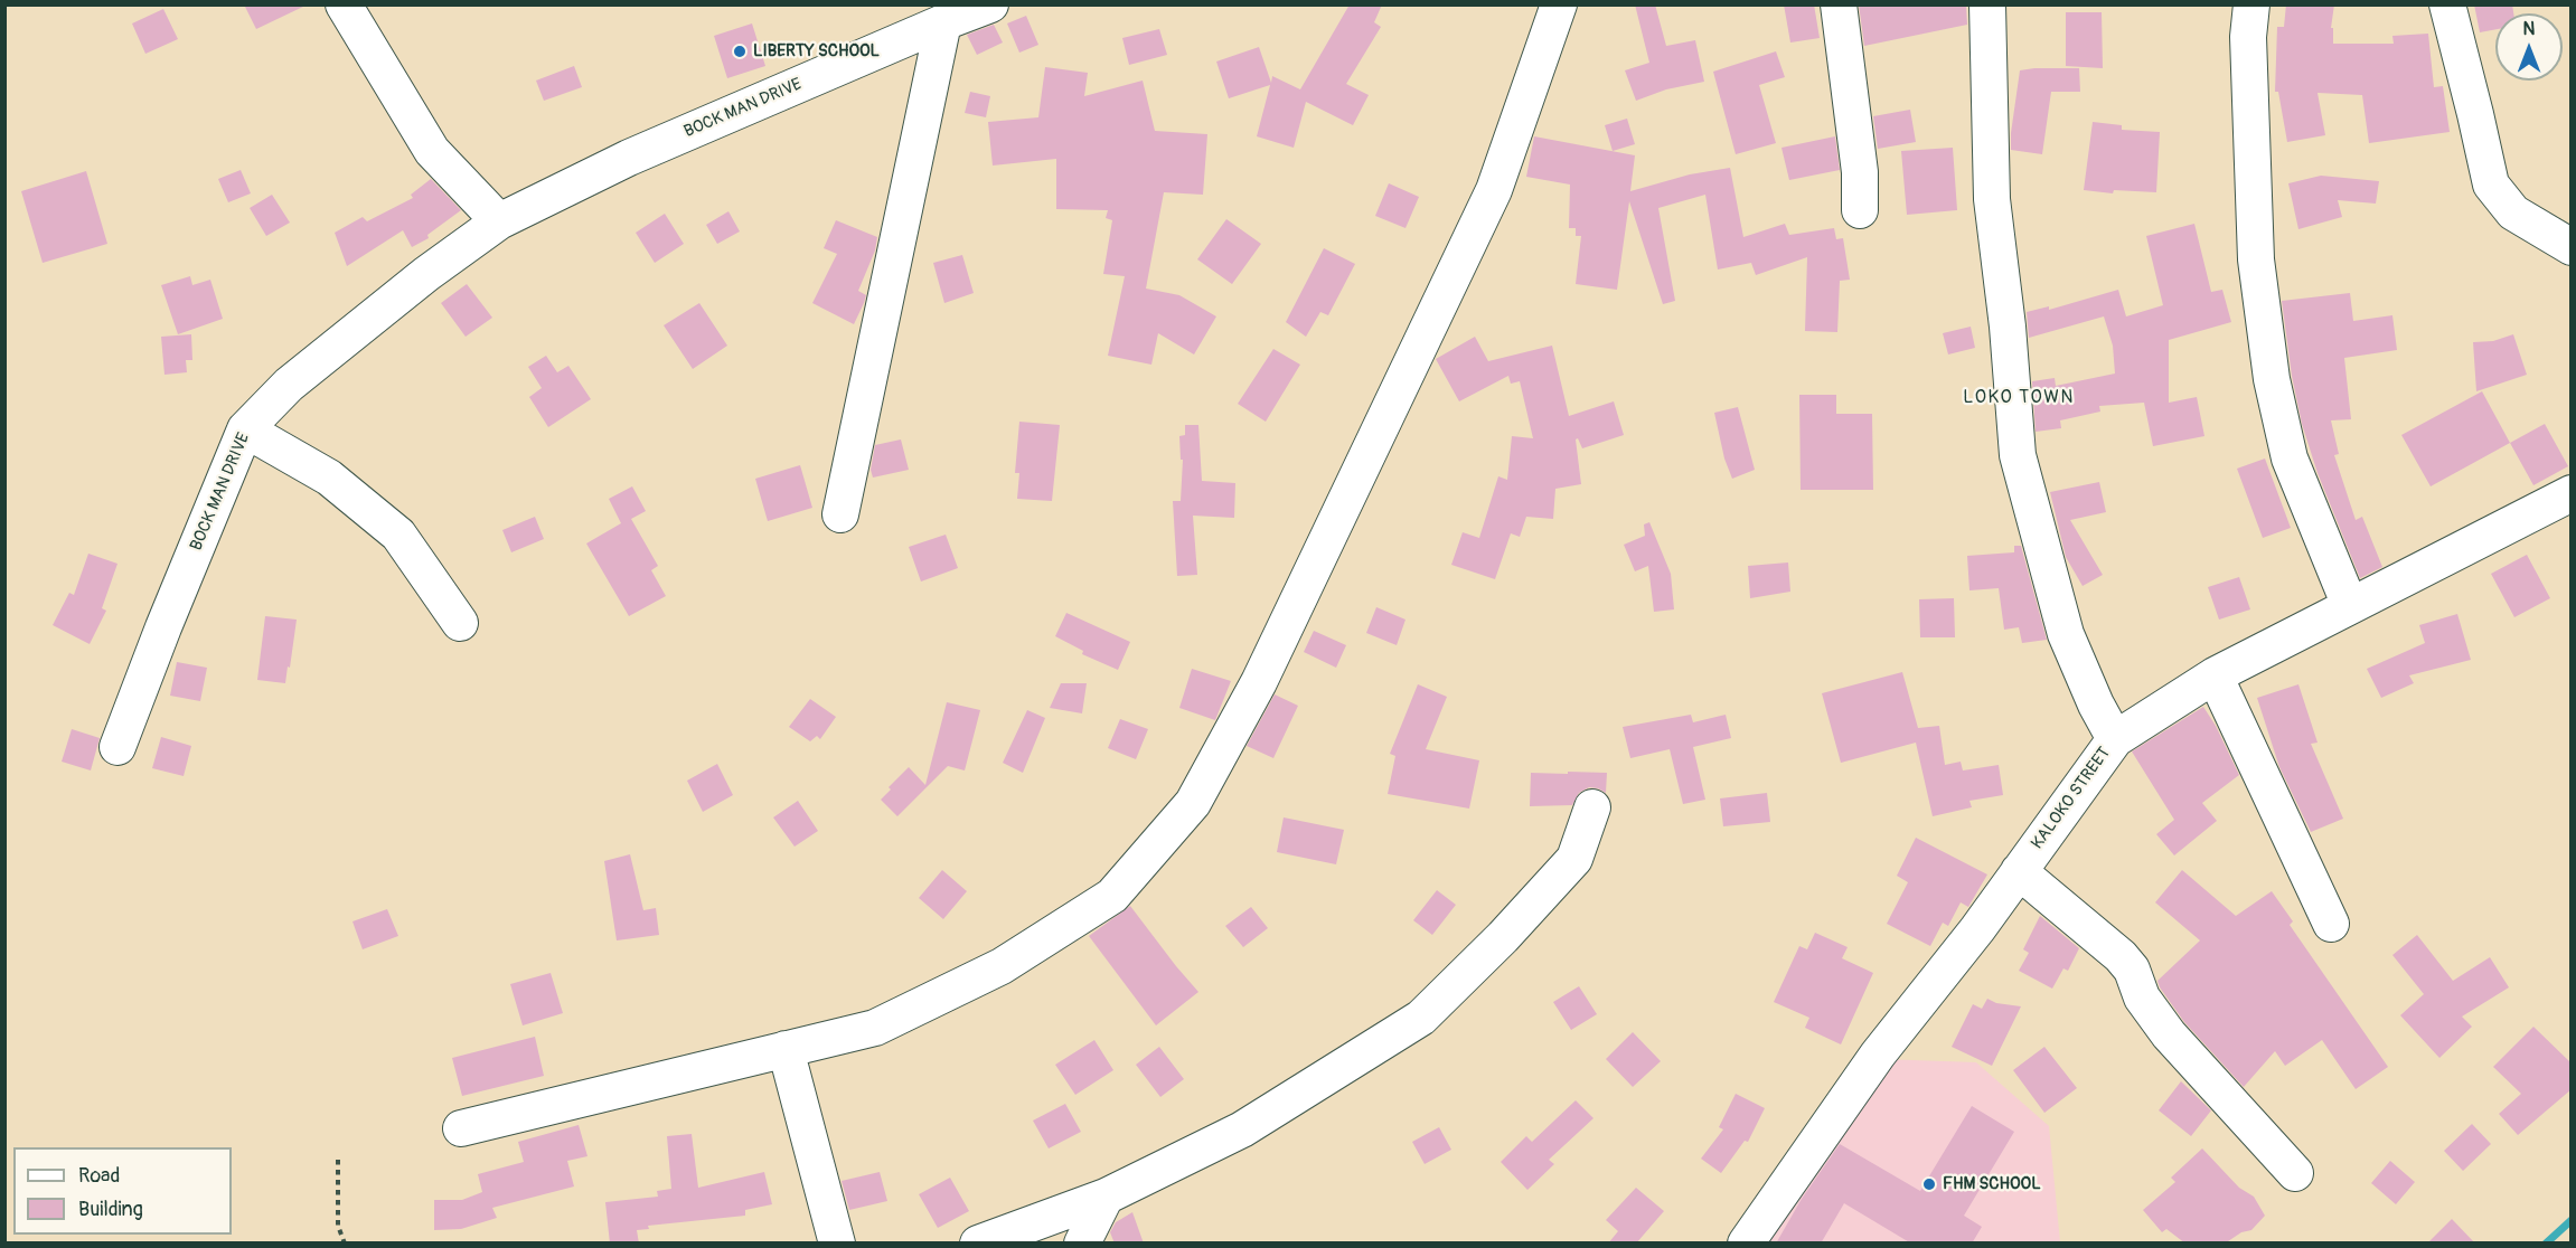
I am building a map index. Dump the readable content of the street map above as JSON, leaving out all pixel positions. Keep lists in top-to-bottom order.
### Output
{
  "streets": {
    "street": ["BOCK MAN DRIVE", "KALOKO STREET"]
  },
  "districts": ["LOKO TOWN"],
  "places": ["LIBERTY SCHOOL", "FHM SCHOOL"],
  "legend": ["Road", "Building"],
  "north": "top"
}
